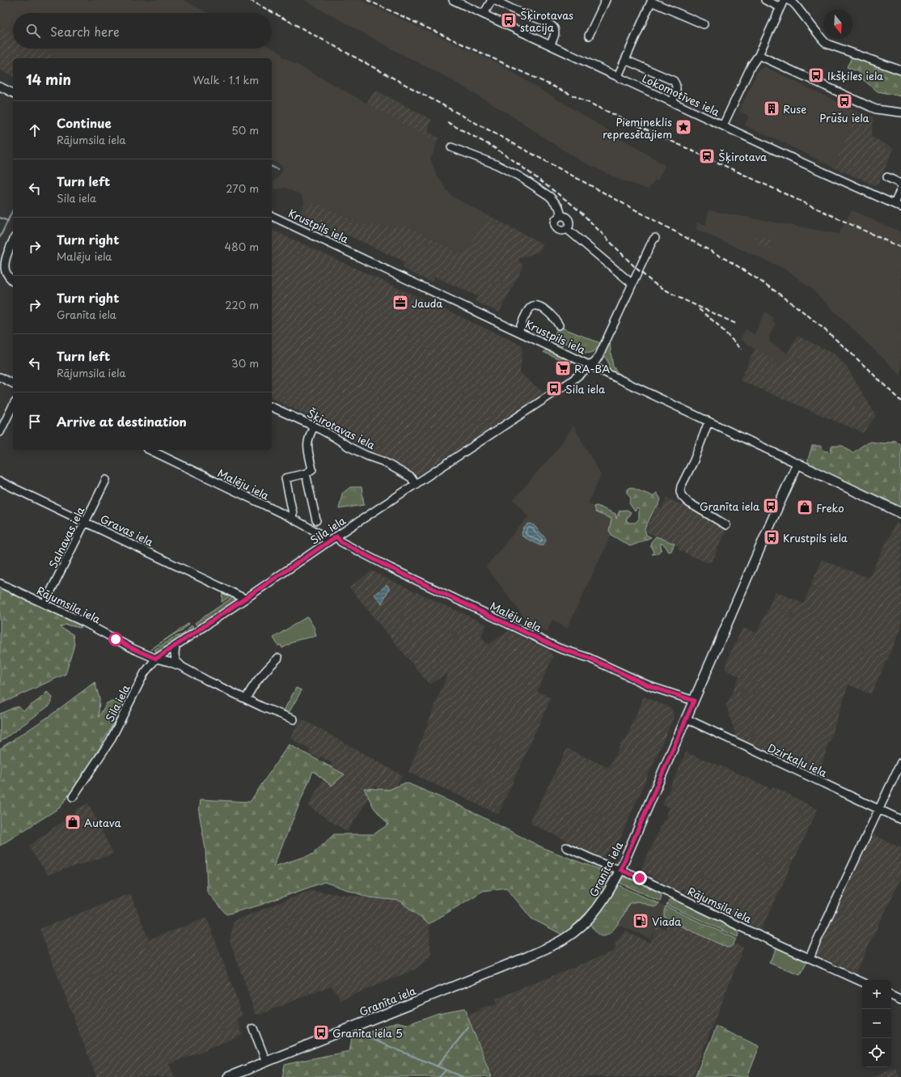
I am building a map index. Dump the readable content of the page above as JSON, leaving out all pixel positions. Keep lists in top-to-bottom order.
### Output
{
  "streets": {
    "main road": ["Krustpils iela", "Granīta iela"],
    "street": [
      "Lokomotīves iela",
      "Šķirotavas iela",
      "Malēju iela",
      "Gravas iela",
      "Sila iela",
      "Salnavas iela",
      "Rājumsila iela",
      "Dzirkaļu iela"
    ]
  },
  "crossings": [
    ["Krustpils iela", "Sila iela"],
    ["Krustpils iela", "Granīta iela"],
    ["Šķirotavas iela", "Sila iela"],
    ["Malēju iela", "Sila iela"],
    ["Malēju iela", "Granīta iela"],
    ["Gravas iela", "Sila iela"],
    ["Gravas iela", "Salnavas iela"],
    ["Sila iela", "Rājumsila iela"],
    ["Salnavas iela", "Rājumsila iela"],
    ["Rājumsila iela", "Granīta iela"],
    ["Dzirkaļu iela", "Granīta iela"]
  ],
  "places": {
    "bus stop": [
      "Šķirotavas stacija",
      "Ikšķiles iela",
      "Prūšu iela",
      "Sila iela",
      "Granīta iela",
      "Krustpils iela",
      "Granīta iela 5"
    ],
    "building": ["Ruse"],
    "place": ["Piemineklis represētajiem"],
    "station": ["Šķirotava"],
    "office": ["Jauda"],
    "supermarket": ["RA-BA"],
    "shop": ["Freko", "Autava"],
    "fuel station": ["Viada"]
  },
  "north": "bottom",
  "page": {
    "search": "Search here",
    "heading": ["14 min", "Walk · 1.1 km"],
    "list": [
      ["Continue", "Rājumsila iela", "50 m"],
      ["Turn left", "Sila iela", "270 m"],
      ["Turn right", "Malēju iela", "480 m"],
      ["Turn right", "Granīta iela", "220 m"],
      ["Turn left", "Rājumsila iela", "30 m"],
      "Arrive at destination"
    ],
    "map_buttons": ["+", "−"]
  }
}
